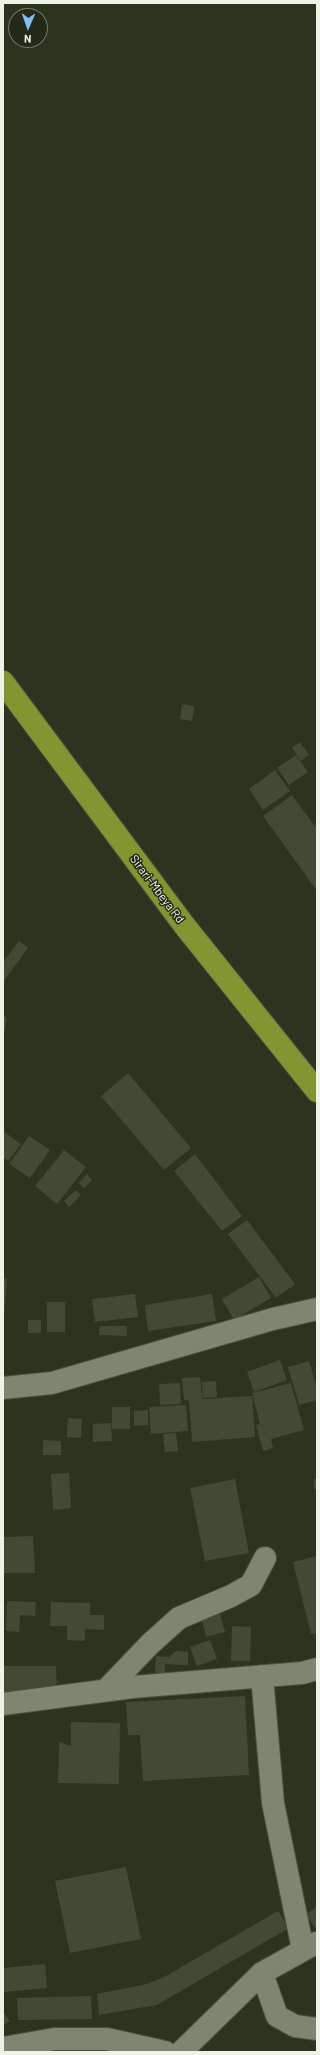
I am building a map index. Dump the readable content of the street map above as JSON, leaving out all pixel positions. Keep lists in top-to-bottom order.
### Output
{
  "streets": {
    "highway": ["Sirari-Mbeya Rd"]
  },
  "north": "bottom"
}
